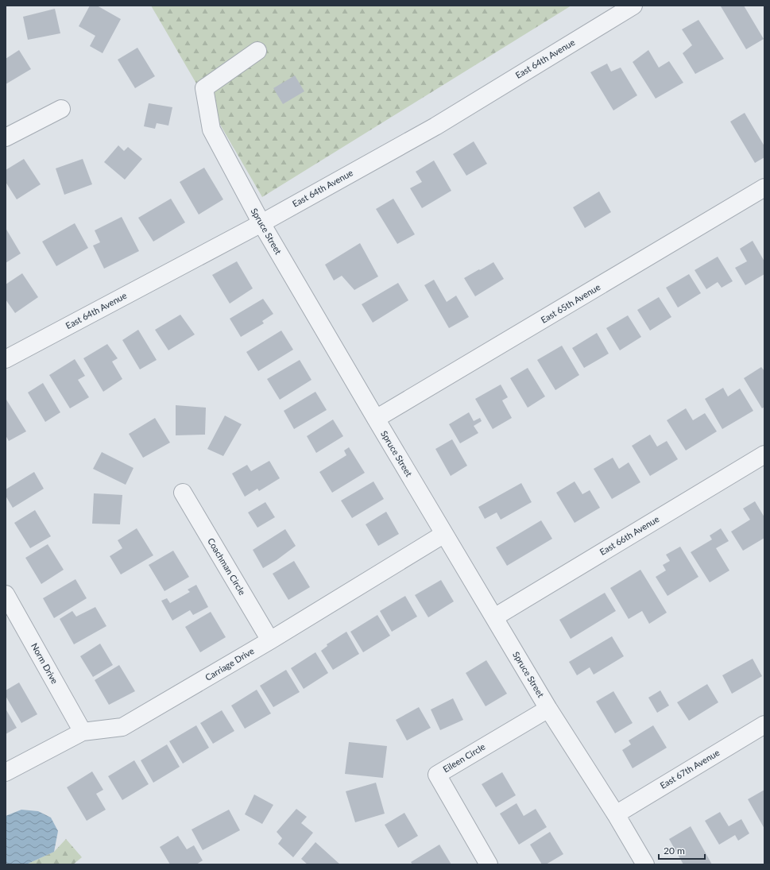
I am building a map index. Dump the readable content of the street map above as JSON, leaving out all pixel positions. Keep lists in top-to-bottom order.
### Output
{
  "streets": {
    "street": [
      "East 64th Avenue",
      "Spruce Street",
      "East 65th Avenue",
      "East 66th Avenue",
      "Coachman Circle",
      "Norm Drive",
      "Carriage Drive",
      "Eileen Circle",
      "East 67th Avenue"
    ]
  },
  "crossings": [
    ["East 64th Avenue", "Spruce Street"],
    ["Spruce Street", "East 65th Avenue"],
    ["Spruce Street", "East 66th Avenue"],
    ["Spruce Street", "Carriage Drive"],
    ["Spruce Street", "Eileen Circle"],
    ["Spruce Street", "East 67th Avenue"],
    ["Coachman Circle", "Carriage Drive"],
    ["Norm Drive", "Carriage Drive"]
  ],
  "scale_bar": "20 m"
}
